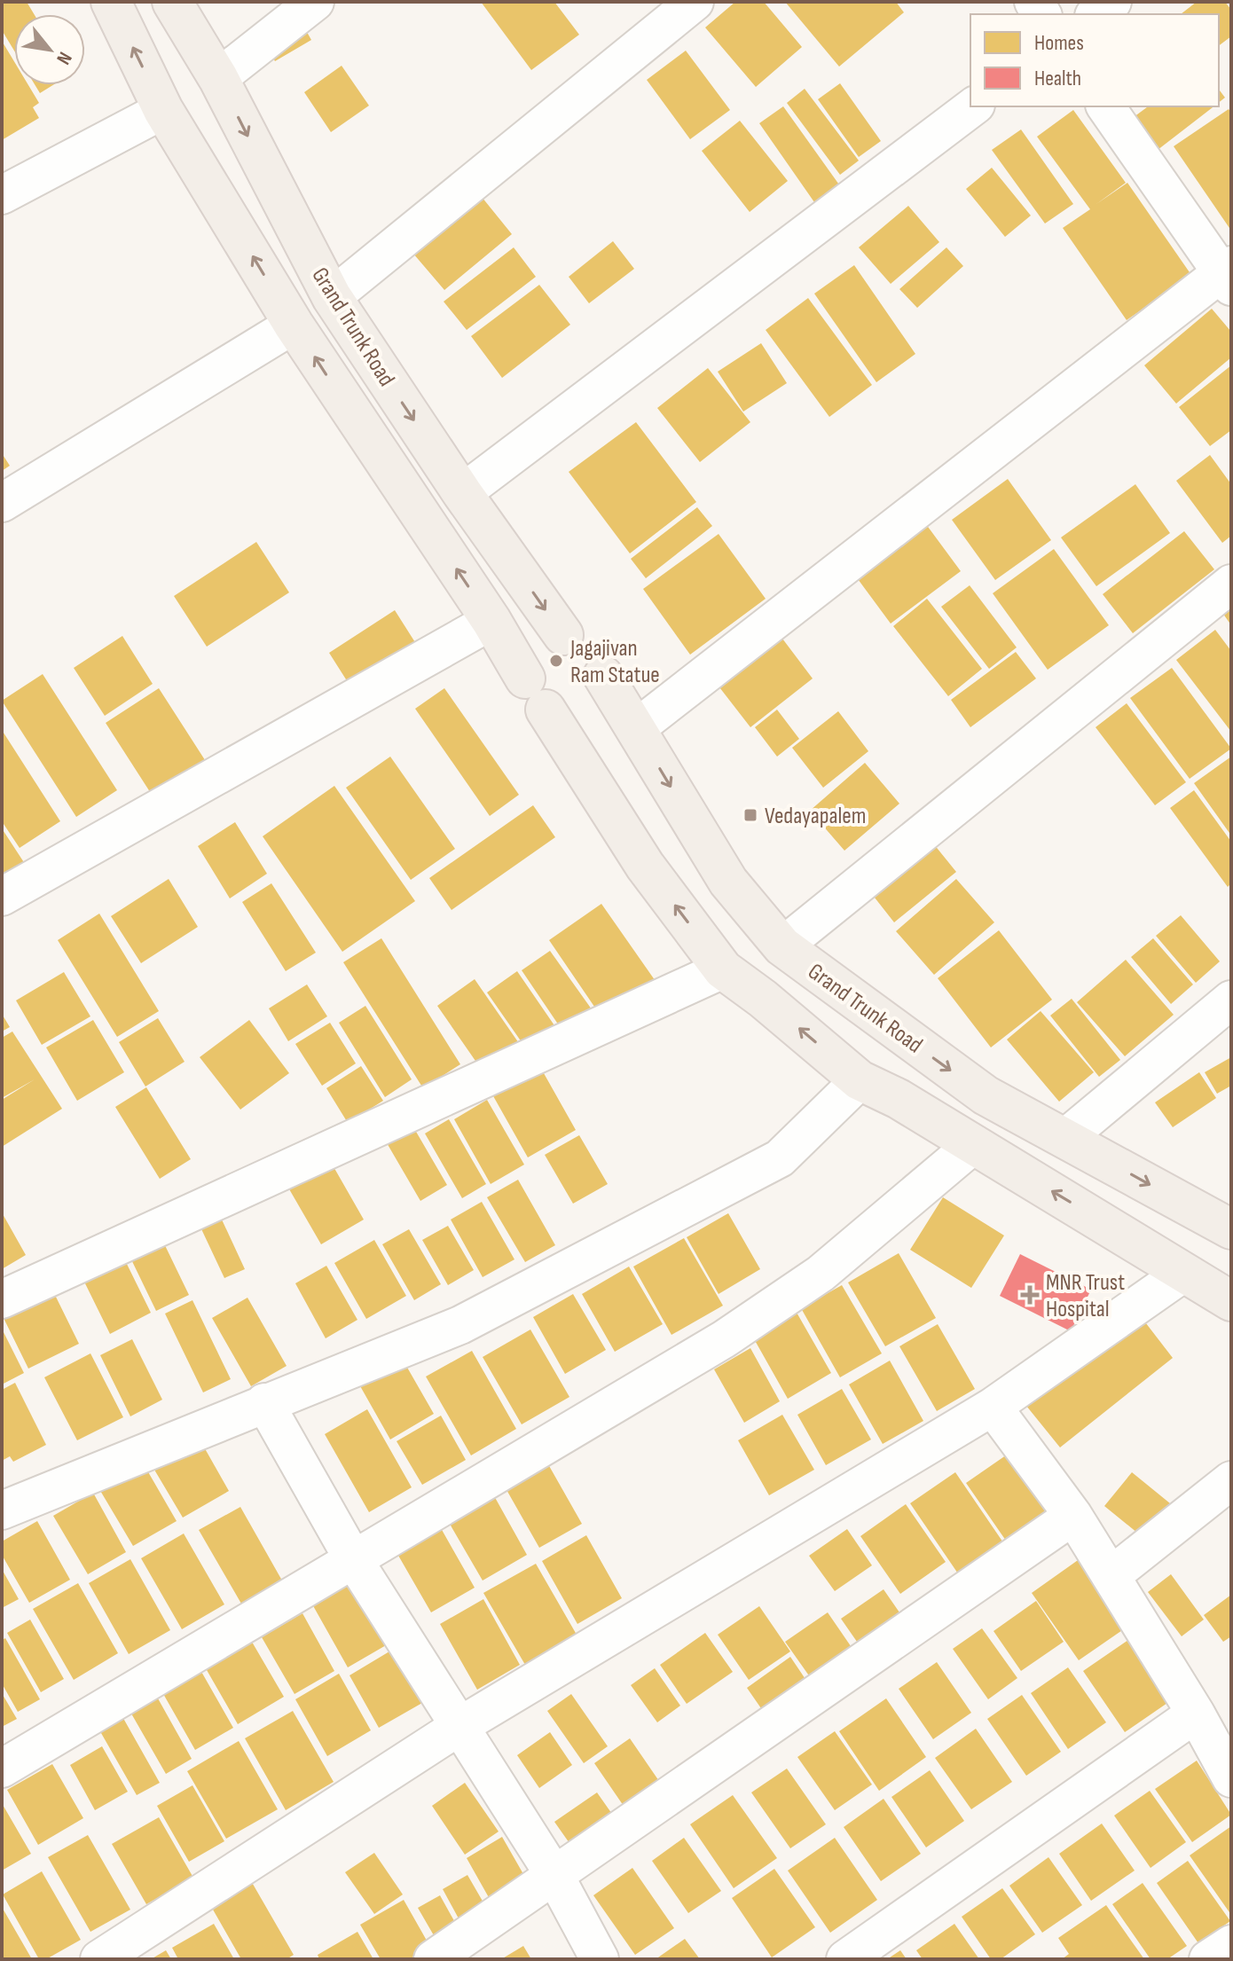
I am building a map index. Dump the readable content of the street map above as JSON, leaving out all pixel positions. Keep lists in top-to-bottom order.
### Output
{
  "streets": {
    "main road": ["Grand Trunk Road"]
  },
  "places": {
    "other": ["Jagajivan Ram Statue"],
    "transit": ["Vedayapalem"],
    "health": ["MNR Trust Hospital"]
  },
  "legend": ["Homes", "Health"],
  "north": "bottom right"
}
